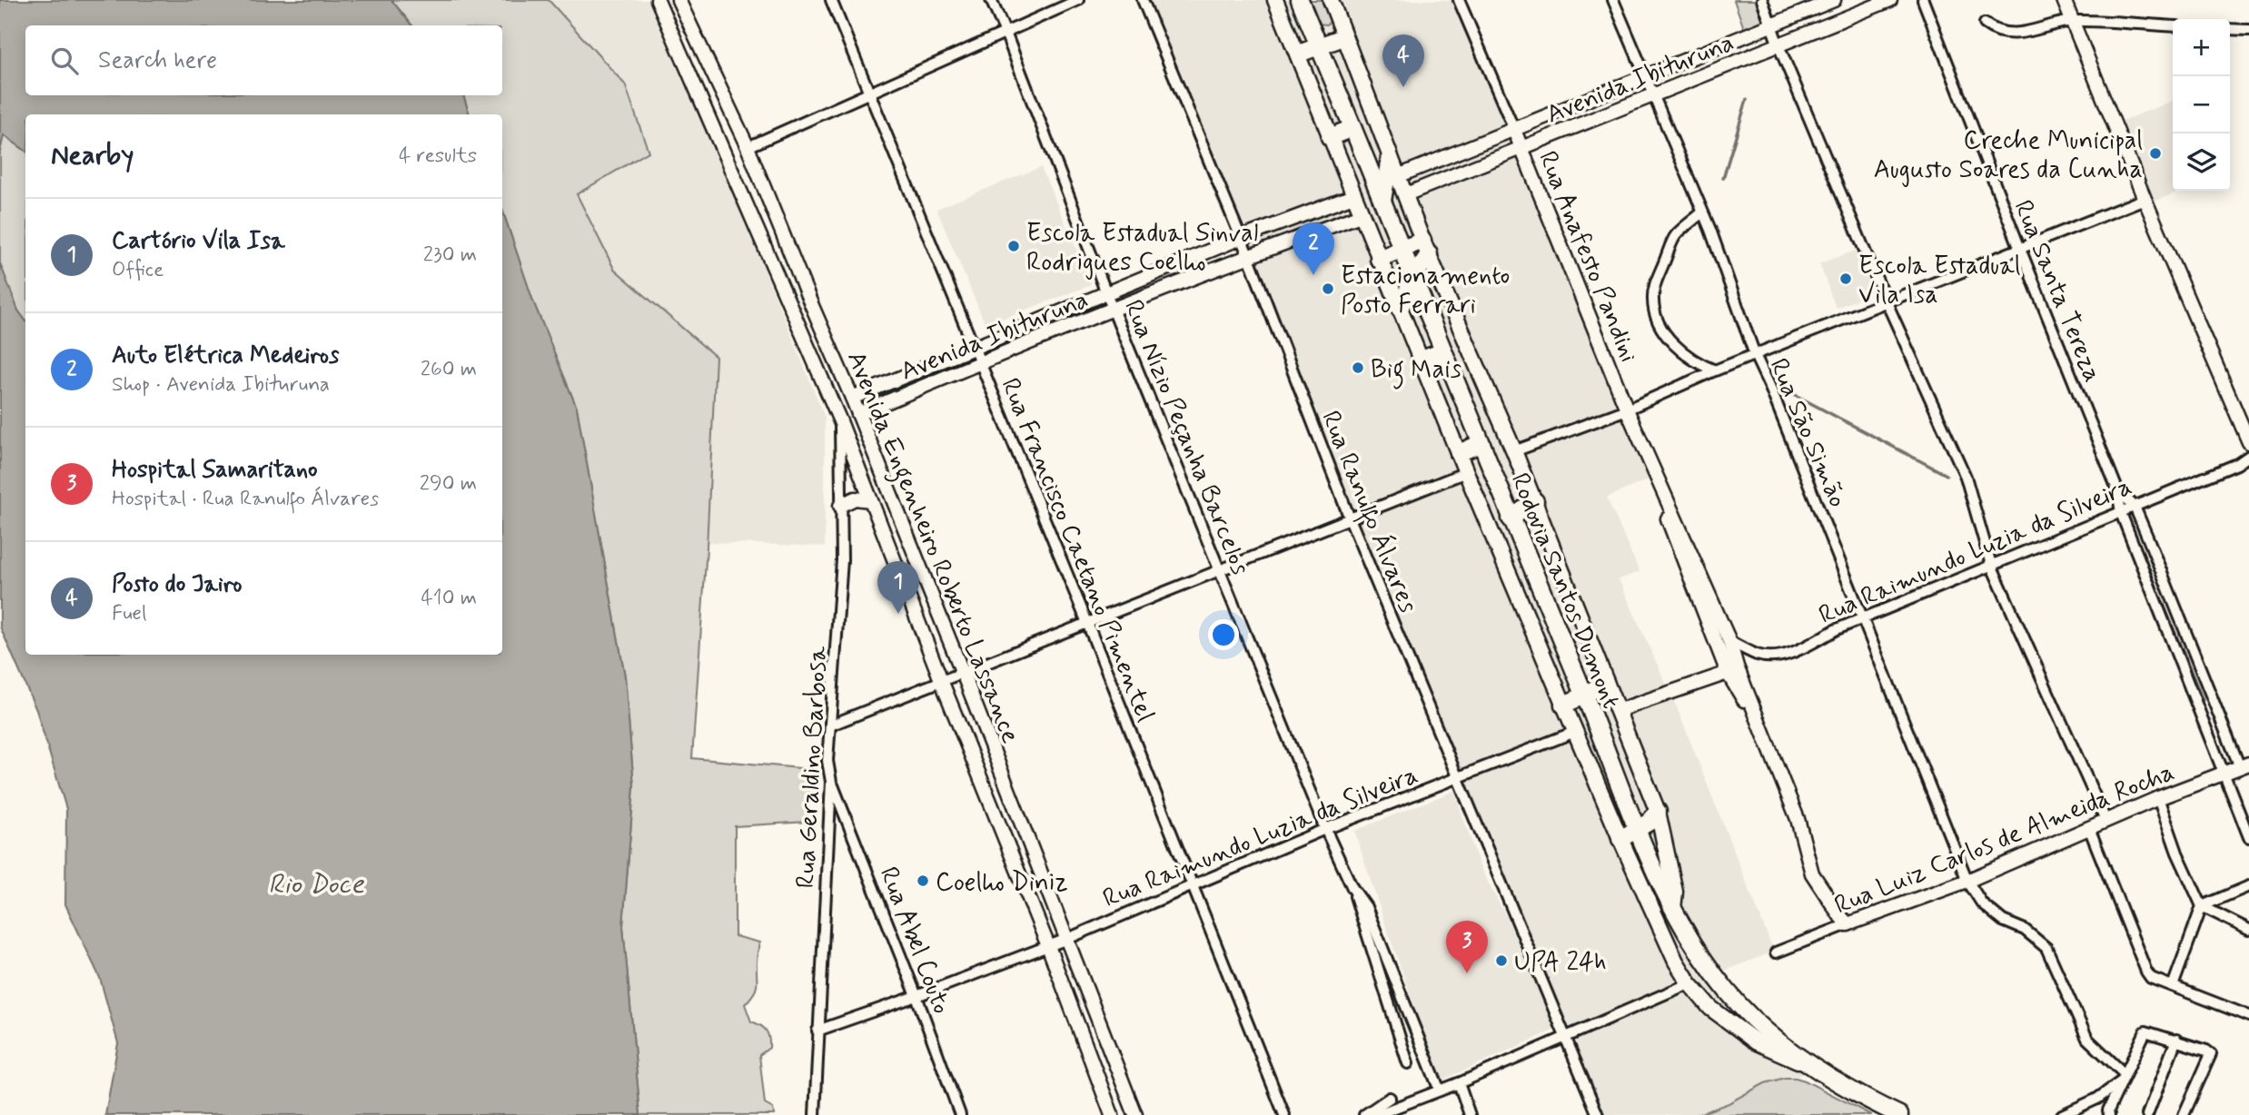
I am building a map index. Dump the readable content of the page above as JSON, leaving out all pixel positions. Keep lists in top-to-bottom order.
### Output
{
  "streets": {
    "highway": ["Rodovia Santos Dumont"],
    "street": [
      "Avenida Ibituruna",
      "Rua Anafesto Pandini",
      "Rua Santa Tereza",
      "Rua São Simão",
      "Rua Nízio Peçanha Barcelos",
      "Rua Ranulfo Álvares",
      "Avenida Engenheiro Roberto Lassance",
      "Rua Francisco Caetano Pimentel",
      "Rua Raimundo Luzia da Silveira",
      "Rua Geraldino Barbosa",
      "Rua Luiz Carlos de Almeida Rocha",
      "Rua Abel Couto"
    ]
  },
  "crossings": [
    ["Avenida Ibituruna", "Rua Anafesto Pandini"],
    ["Avenida Ibituruna", "Rua São Simão"],
    ["Avenida Ibituruna", "Rua Nízio Peçanha Barcelos"],
    ["Avenida Ibituruna", "Rua Ranulfo Álvares"],
    ["Avenida Ibituruna", "Avenida Engenheiro Roberto Lassance"],
    ["Avenida Ibituruna", "Rua Francisco Caetano Pimentel"],
    ["Rua Anafesto Pandini", "Rua Raimundo Luzia da Silveira"],
    ["Rua Anafesto Pandini", "Rua Luiz Carlos de Almeida Rocha"],
    ["Rua Santa Tereza", "Rua Raimundo Luzia da Silveira"],
    ["Rua Santa Tereza", "Rua Luiz Carlos de Almeida Rocha"],
    ["Rua São Simão", "Rua Raimundo Luzia da Silveira"],
    ["Rua São Simão", "Rua Luiz Carlos de Almeida Rocha"],
    ["Rua Nízio Peçanha Barcelos", "Rua Raimundo Luzia da Silveira"],
    ["Rua Ranulfo Álvares", "Rua Raimundo Luzia da Silveira"],
    ["Avenida Engenheiro Roberto Lassance", "Rua Raimundo Luzia da Silveira"],
    ["Avenida Engenheiro Roberto Lassance", "Rua Geraldino Barbosa"],
    ["Rua Francisco Caetano Pimentel", "Rua Raimundo Luzia da Silveira"],
    ["Rua Raimundo Luzia da Silveira", "Rua Geraldino Barbosa"],
    ["Rua Raimundo Luzia da Silveira", "Rua Abel Couto"],
    ["Rua Geraldino Barbosa", "Rua Abel Couto"]
  ],
  "water": ["Rio Doce"],
  "places": [
    "Creche Municipal Augusto Soares da Cunha",
    "Escola Estadual Sinval Rodrigues Coelho",
    "Escola Estadual Vila Isa",
    "Estacionamento Posto Ferrari",
    "Big Mais",
    "Coelho Diniz",
    "UPA 24h"
  ],
  "page": {
    "map_buttons": ["+", "−"],
    "search": "Search here",
    "pins": [
      "4",
      "2",
      "1",
      "3"
    ],
    "heading": ["Nearby", "4 results"],
    "list": [
      {
        "mark": "1",
        "name": "Cartório Vila Isa",
        "note": "Office",
        "value": "230 m"
      },
      {
        "mark": "2",
        "name": "Auto Elétrica Medeiros",
        "note": "Shop · Avenida Ibituruna",
        "value": "260 m"
      },
      {
        "mark": "3",
        "name": "Hospital Samaritano",
        "note": "Hospital · Rua Ranulfo Álvares",
        "value": "290 m"
      },
      {
        "mark": "4",
        "name": "Posto do Jairo",
        "note": "Fuel",
        "value": "410 m"
      }
    ]
  }
}
